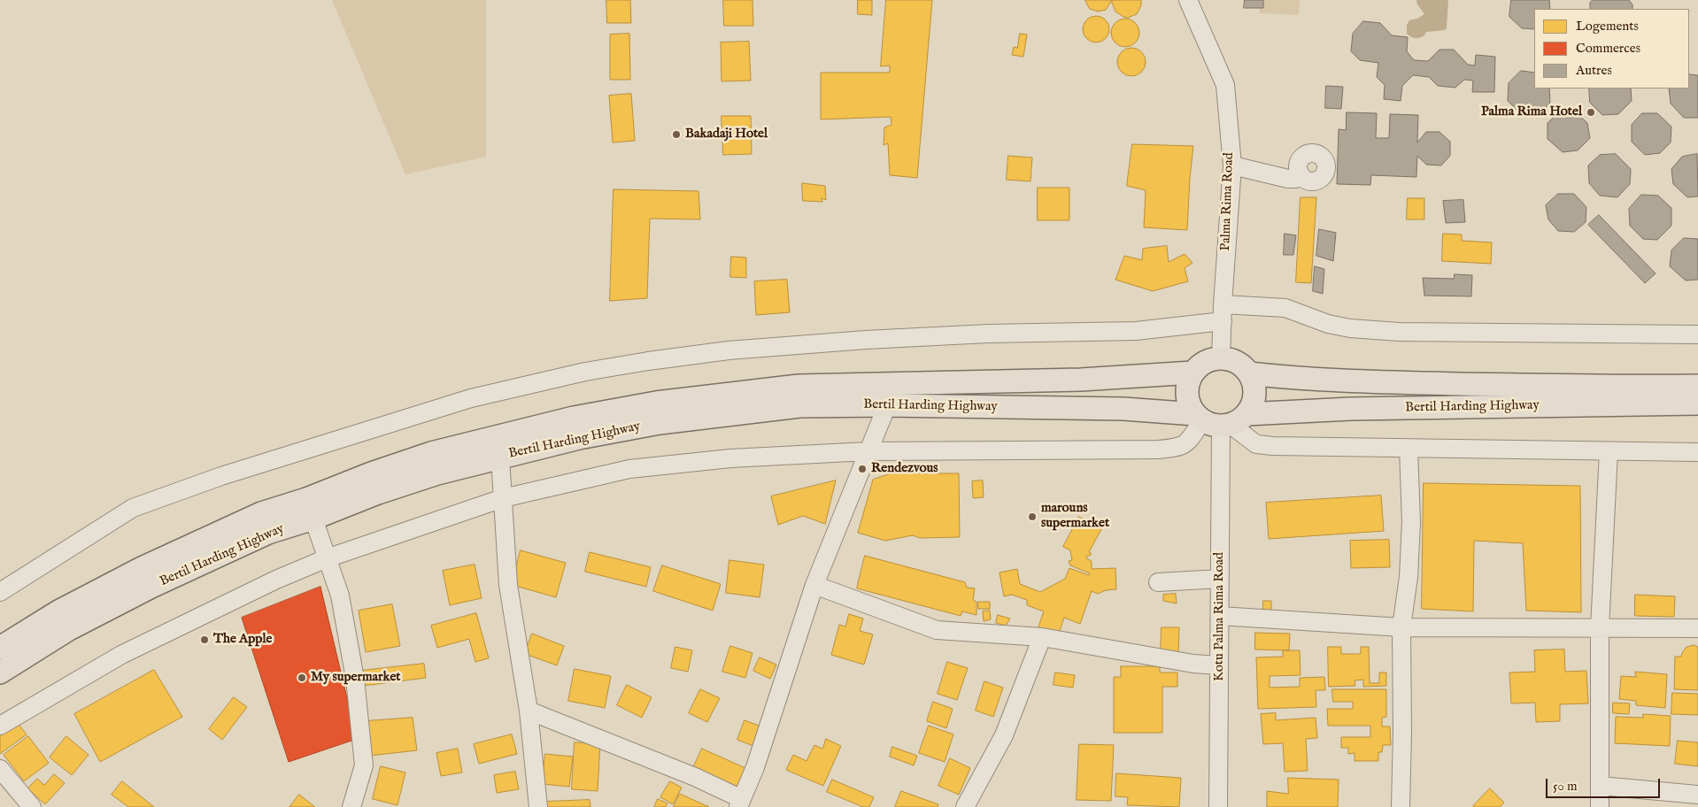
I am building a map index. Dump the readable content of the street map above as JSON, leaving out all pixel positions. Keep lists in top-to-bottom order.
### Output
{
  "streets": {
    "main road": ["Bertil Harding Highway"],
    "street": ["Palma Rima Road", "Kotu Palma Rima Road"]
  },
  "crossings": [
    ["Palma Rima Road", "Bertil Harding Highway"],
    ["Palma Rima Road", "Kotu Palma Rima Road"],
    ["Bertil Harding Highway", "Kotu Palma Rima Road"]
  ],
  "places": [
    "Palma Rima Hotel",
    "Bakadaji Hotel",
    "Rendezvous",
    "marouns supermarket",
    "The Apple",
    "My supermarket"
  ],
  "legend": ["Logements", "Commerces", "Autres"],
  "scale_bar": "50 m"
}
